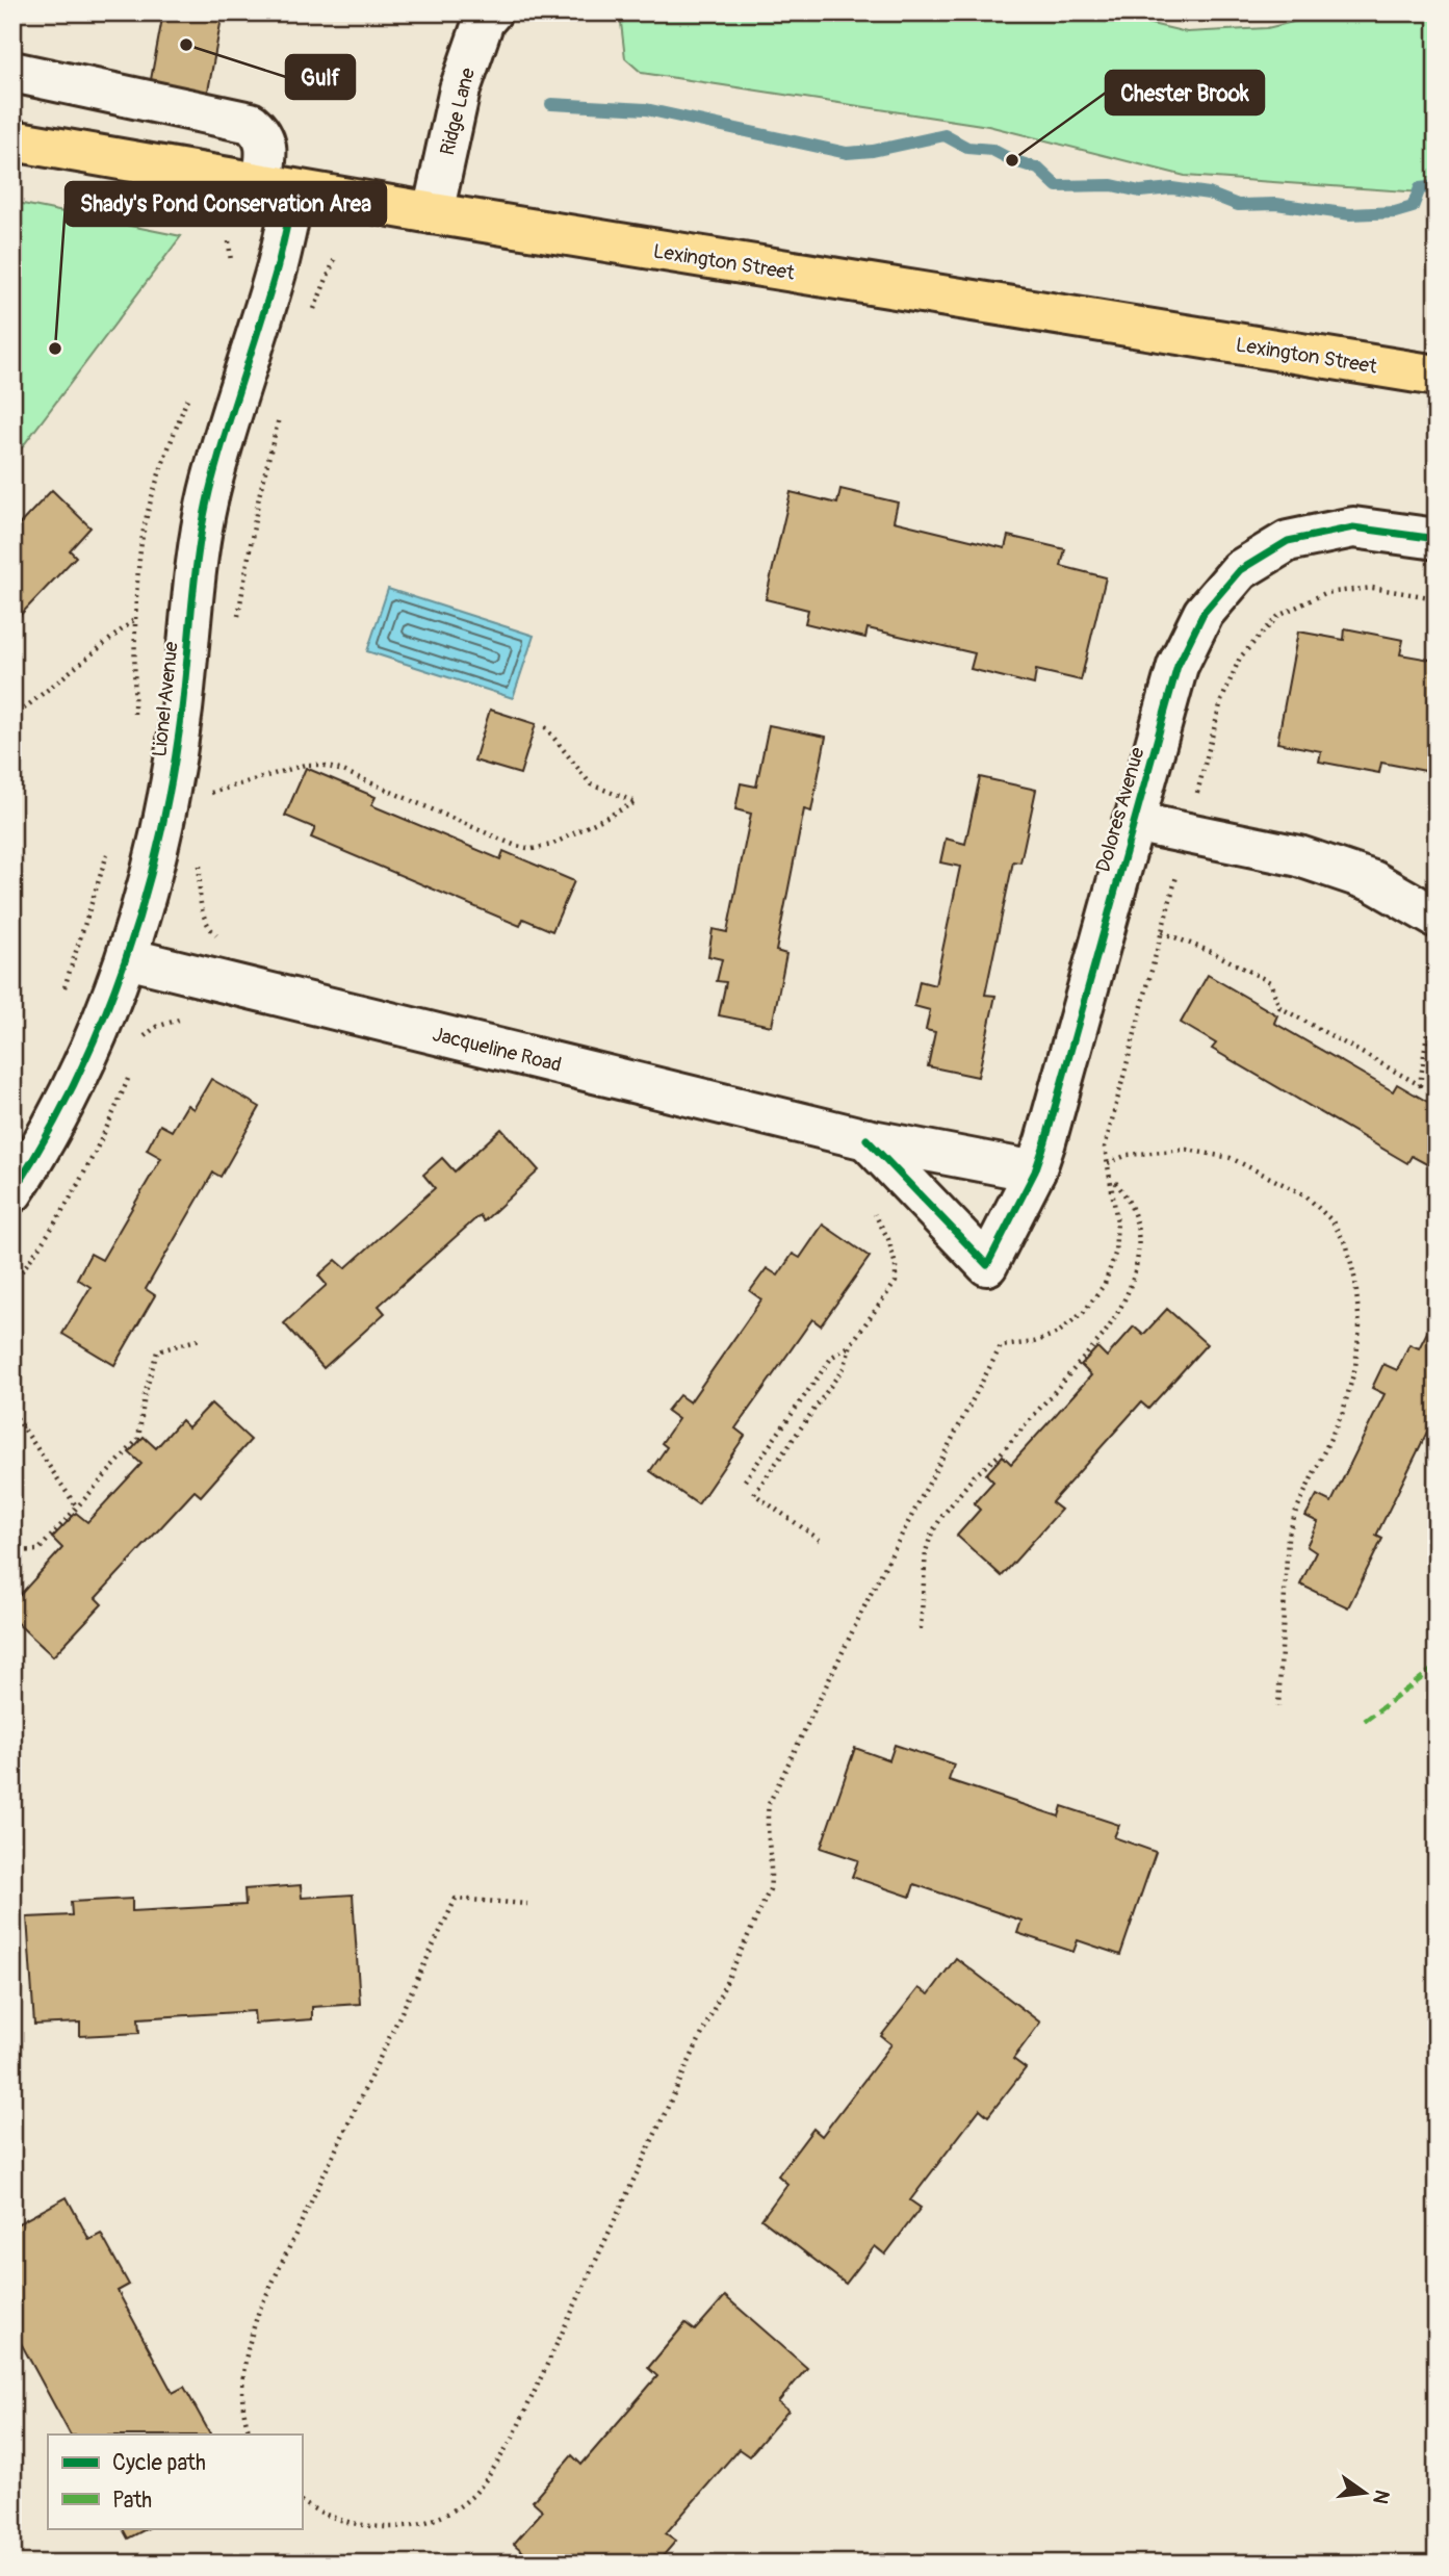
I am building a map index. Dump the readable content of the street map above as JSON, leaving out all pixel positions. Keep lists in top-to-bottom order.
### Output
{
  "streets": {
    "main road": ["Lexington Street"],
    "street": [
      "Ridge Lane",
      "Lionel Avenue",
      "Dolores Avenue",
      "Jacqueline Road"
    ]
  },
  "crossings": [
    ["Ridge Lane", "Lexington Street"],
    ["Lexington Street", "Lionel Avenue"],
    ["Lionel Avenue", "Jacqueline Road"],
    ["Dolores Avenue", "Jacqueline Road"]
  ],
  "places": ["Gulf", "Chester Brook", "Shady's Pond Conservation Area"],
  "legend": ["Cycle path", "Path"],
  "north": "right"
}
